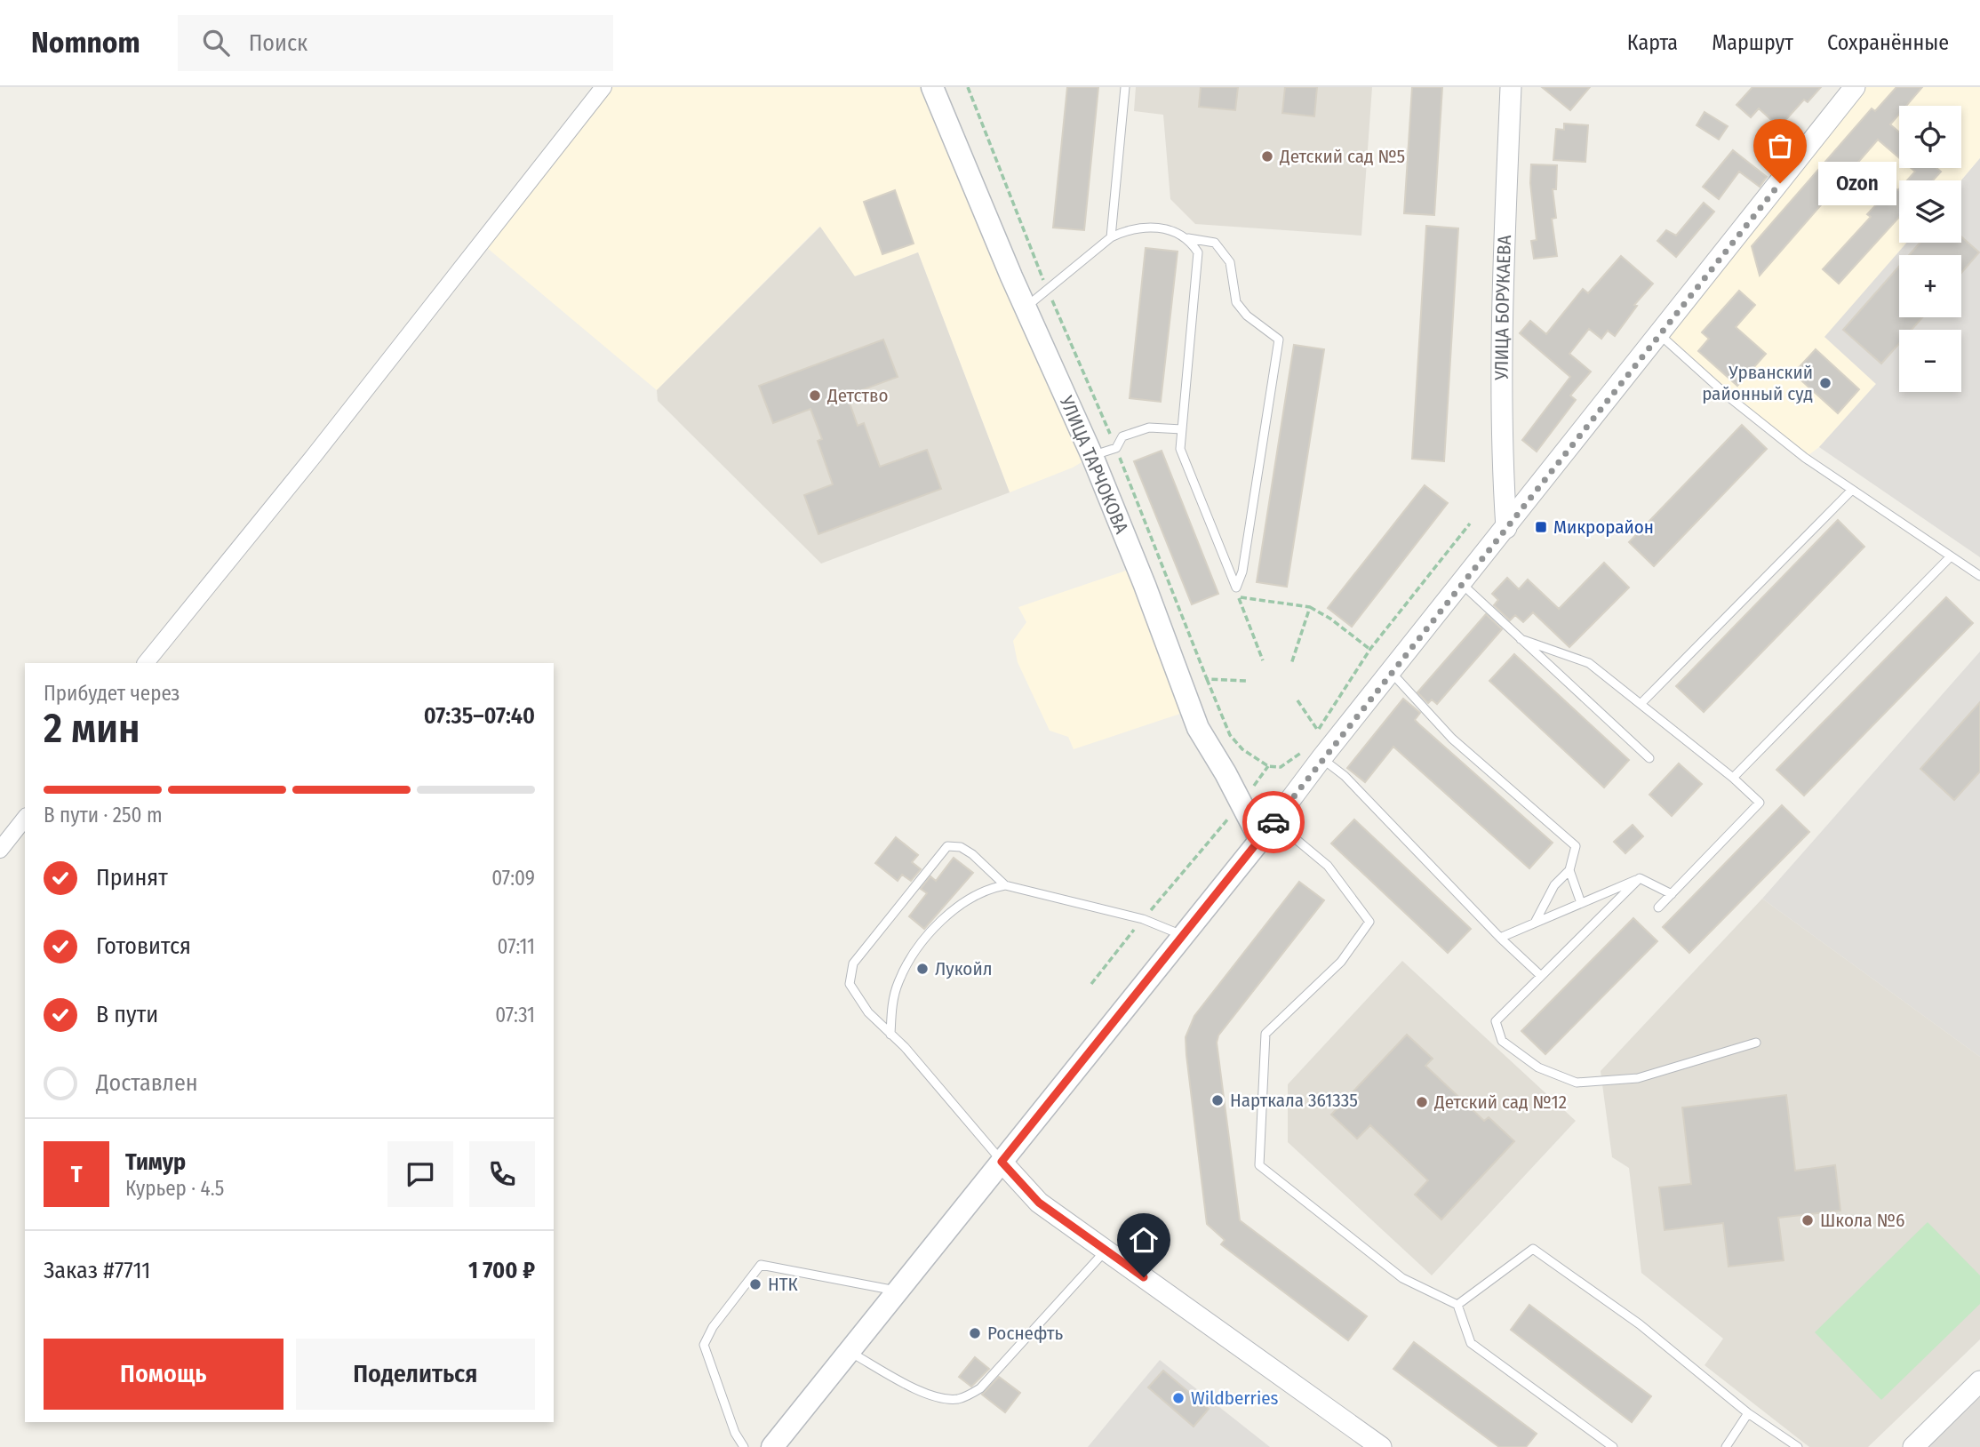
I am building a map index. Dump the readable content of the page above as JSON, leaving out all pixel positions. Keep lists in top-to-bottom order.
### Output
{
  "streets": {
    "main road": ["УЛИЦА ТАРЧОКОВА"],
    "street": ["УЛИЦА БОРУКАЕВА"]
  },
  "places": {
    "other": [
      "Детский сад №5",
      "Ozon",
      "Урванский районный суд",
      "Детство",
      "Лукойл",
      "Нарткала 361335",
      "Детский сад №12",
      "Школа №6",
      "НТК",
      "Роснефть",
      "Wildberries"
    ],
    "transit": ["Микрорайон"]
  },
  "page": {
    "header": "Nomnom",
    "search": "Поиск",
    "nav": ["Карта", "Маршрут", "Сохранённые"],
    "map_buttons": ["+", "−"],
    "bubble": "Ozon",
    "heading": ["2 мин", "Прибудет через", "07:35–07:40"],
    "panel": [
      "Тимур",
      "Курьер · 4.5",
      "Заказ #7711",
      "1 700 ₽"
    ],
    "bar": "В пути · 250 m",
    "list": [
      ["Принят", "07:09"],
      ["Готовится", "07:11"],
      ["В пути", "07:31"],
      "Доставлен"
    ],
    "round": "Т",
    "buttons": ["Помощь", "Поделиться"]
  }
}
